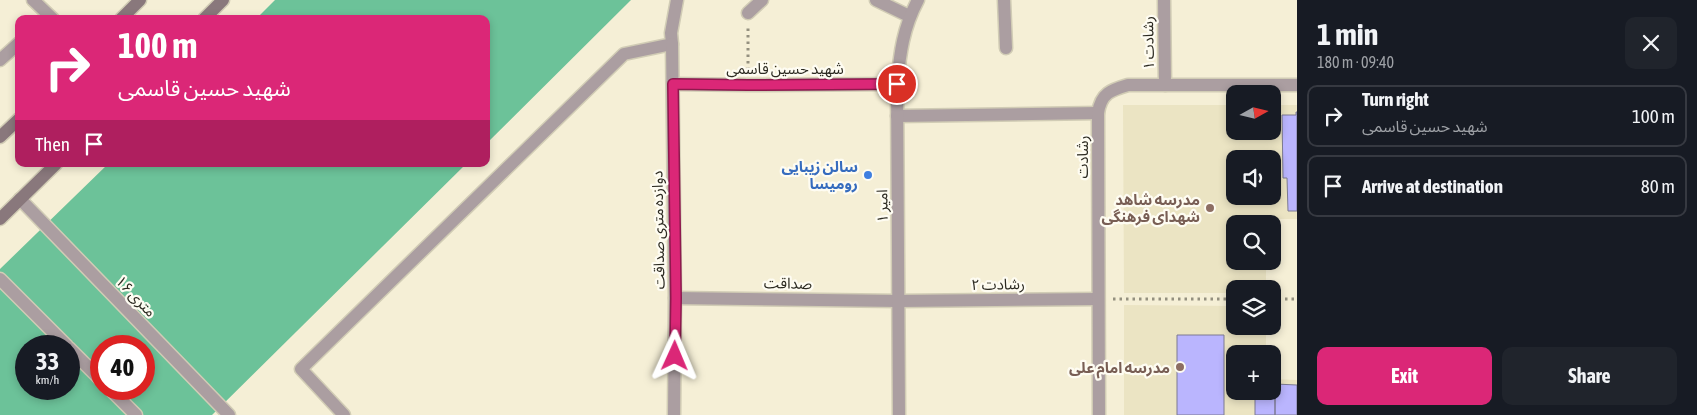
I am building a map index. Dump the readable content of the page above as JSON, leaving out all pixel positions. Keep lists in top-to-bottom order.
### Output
{
  "streets": {
    "street": [
      "رشادت ۱",
      "شهید حسین قاسمی",
      "رشادت",
      "امیر ۱",
      "دوازده متری صداقت",
      "صداقت",
      "رشادت ۲",
      "۱۶ متری"
    ]
  },
  "crossings": [
    ["رشادت ۱", "رشادت"],
    ["شهید حسین قاسمی", "امیر ۱"],
    ["شهید حسین قاسمی", "دوازده متری صداقت"],
    ["رشادت", "رشادت ۲"],
    ["امیر ۱", "صداقت"],
    ["امیر ۱", "رشادت ۲"],
    ["دوازده متری صداقت", "صداقت"],
    ["صداقت", "رشادت ۲"]
  ],
  "places": ["سالن زیبایی رومیسا", "مدرسه شاهد شهدای فرهنگی", "مدرسه امام علی"],
  "north": "right",
  "page": {
    "heading": ["1 min", "180 m · 09:40"],
    "turn": ["100 m", "شهید حسین قاسمی"],
    "map_buttons": "+",
    "list": [
      {
        "name": "Turn right",
        "note": "شهید حسین قاسمی",
        "value": "100 m"
      },
      {
        "name": "Arrive at destination",
        "value": "80 m"
      }
    ],
    "then": "Then",
    "speed": "33 km/h",
    "limit": "40",
    "buttons": ["Exit", "Share"]
  }
}
